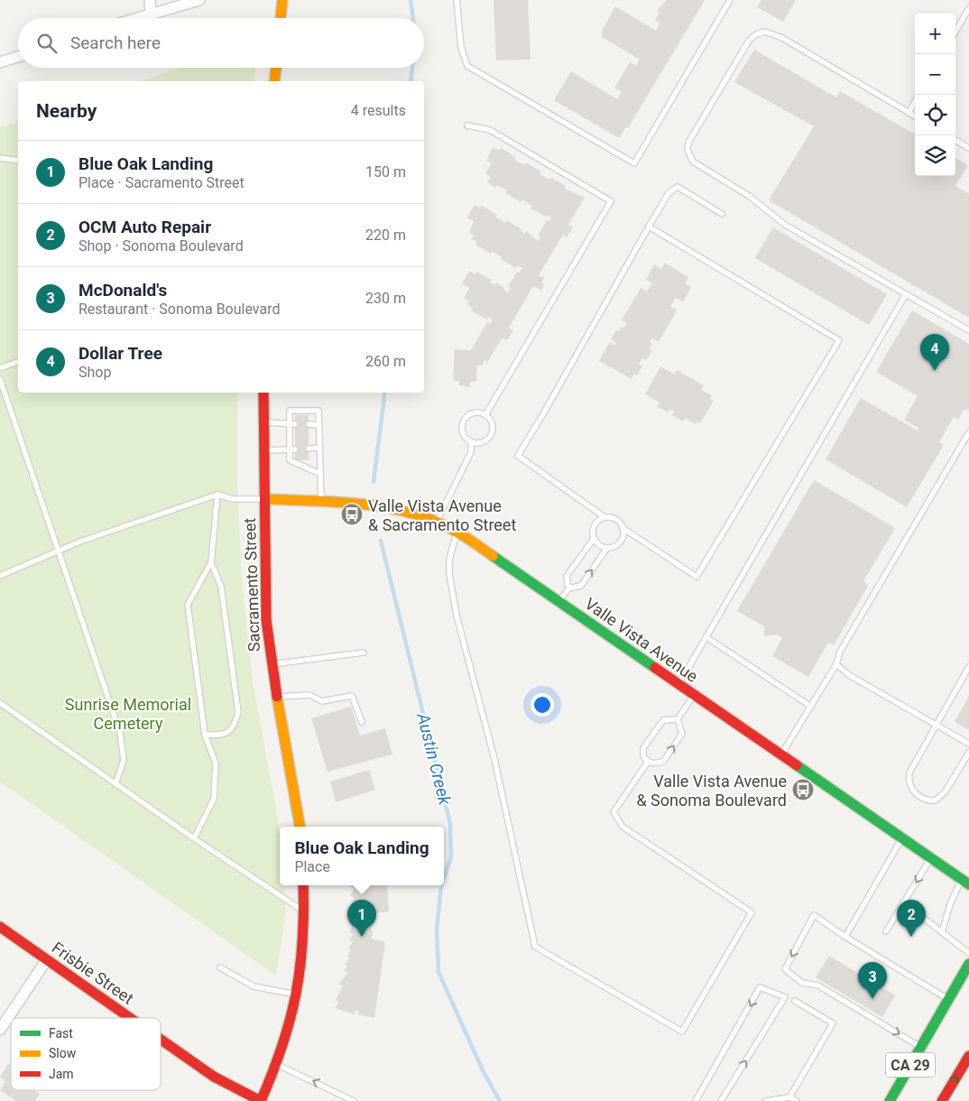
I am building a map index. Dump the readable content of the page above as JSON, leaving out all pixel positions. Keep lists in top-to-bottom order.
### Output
{
  "streets": {
    "street": [
      "Sacramento Street",
      "Valle Vista Avenue",
      "Frisbie Street",
      "CA 29"
    ]
  },
  "crossings": [
    ["Sacramento Street", "Valle Vista Avenue"]
  ],
  "water": ["Austin Creek"],
  "parks": ["Sunrise Memorial Cemetery"],
  "places": {
    "bus stop": ["Valle Vista Avenue & Sacramento Street", "Valle Vista Avenue & Sonoma Boulevard"]
  },
  "legend": ["Fast", "Slow", "Jam"],
  "page": {
    "map_buttons": ["+", "−"],
    "search": "Search here",
    "heading": ["Nearby", "4 results"],
    "list": [
      {
        "mark": "1",
        "name": "Blue Oak Landing",
        "note": "Place · Sacramento Street",
        "value": "150 m"
      },
      {
        "mark": "2",
        "name": "OCM Auto Repair",
        "note": "Shop · Sonoma Boulevard",
        "value": "220 m"
      },
      {
        "mark": "3",
        "name": "McDonald's",
        "note": "Restaurant · Sonoma Boulevard",
        "value": "230 m"
      },
      {
        "mark": "4",
        "name": "Dollar Tree",
        "note": "Shop",
        "value": "260 m"
      }
    ],
    "pins": [
      "4",
      "1",
      "2",
      "3"
    ],
    "popup": ["Blue Oak Landing", "Place"]
  }
}
